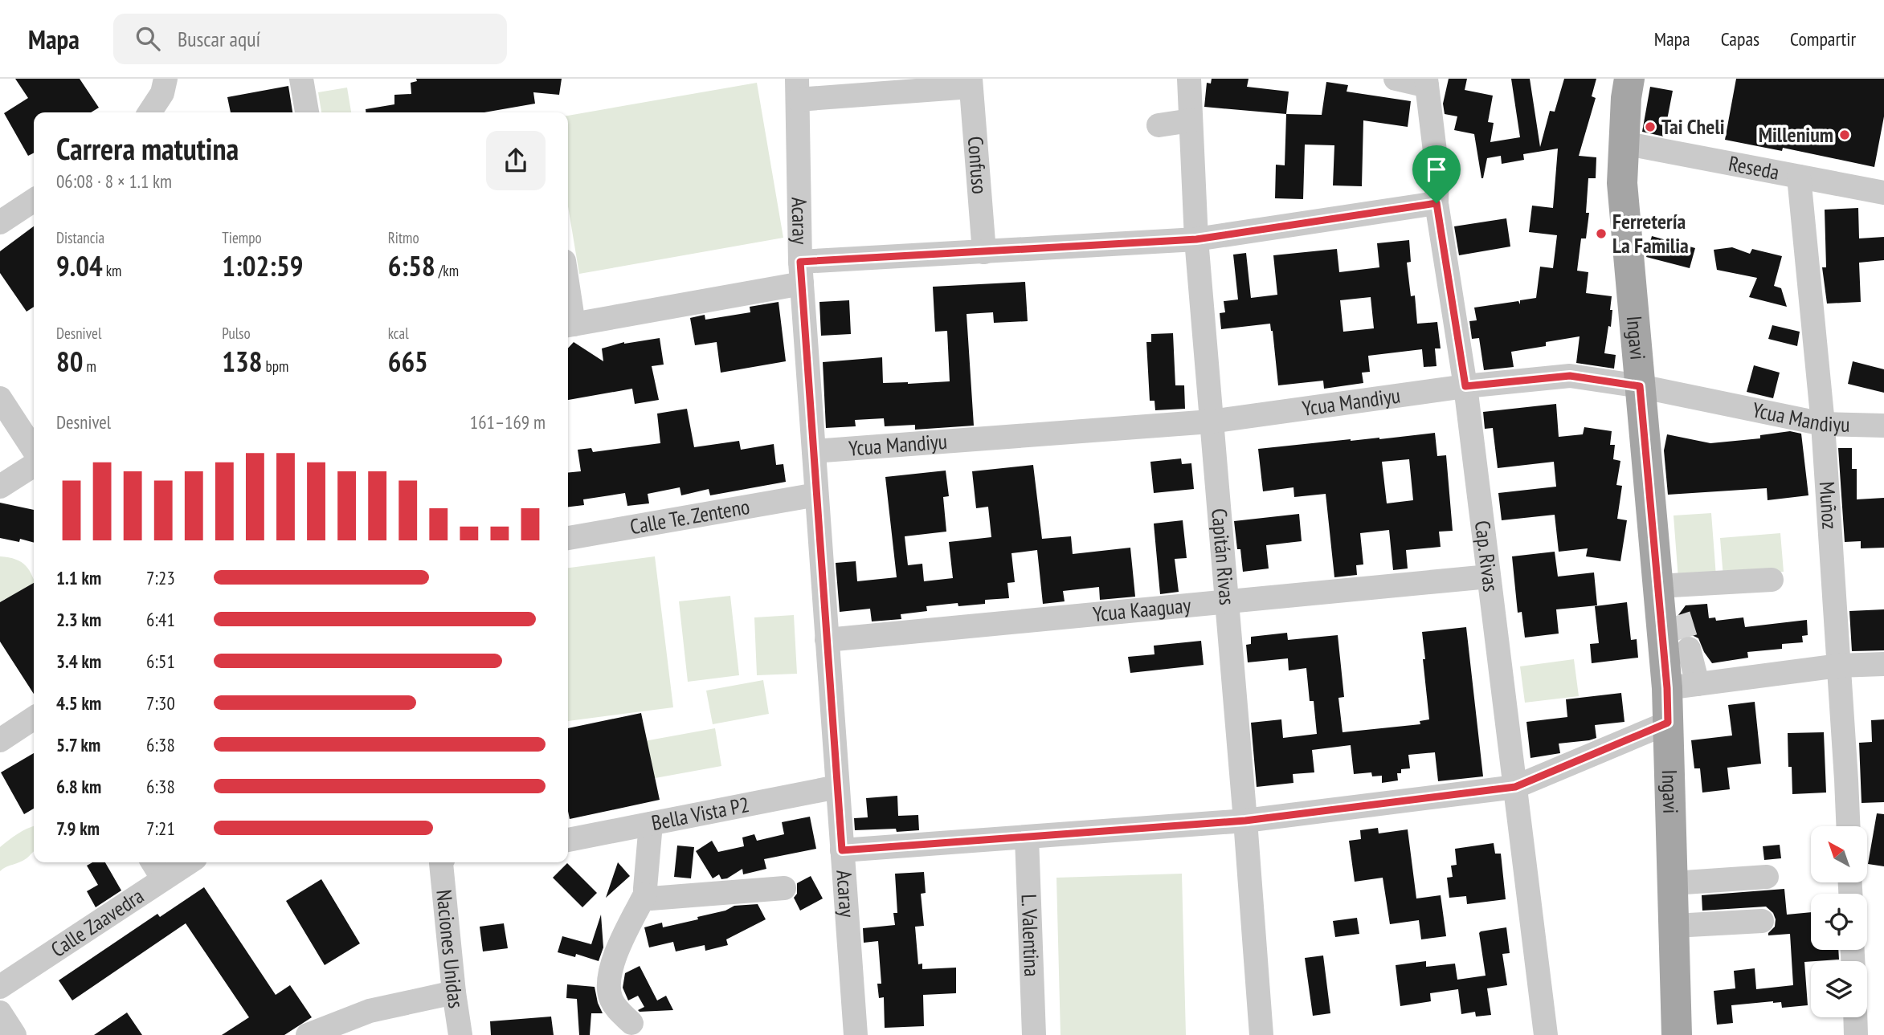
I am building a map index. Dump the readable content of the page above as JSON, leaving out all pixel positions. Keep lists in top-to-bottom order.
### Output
{
  "streets": {
    "main road": ["Ingavi"],
    "street": [
      "Confuso",
      "Reseda",
      "Acaray",
      "Ycua Mandiyu",
      "Muñoz",
      "Calle Te. Zenteno",
      "Cap. Rivas",
      "Capitán Rivas",
      "Ycua Kaaguay",
      "Bella Vista P2",
      "Calle Zaavedra",
      "L. Valentina",
      "Naciones Unidas"
    ]
  },
  "crossings": [
    ["Reseda", "Ingavi"],
    ["Reseda", "Muñoz"],
    ["Acaray", "Ycua Mandiyu"],
    ["Acaray", "Calle Te. Zenteno"],
    ["Acaray", "Ycua Kaaguay"],
    ["Acaray", "Bella Vista P2"],
    ["Ingavi", "Ycua Mandiyu"],
    ["Ycua Mandiyu", "Muñoz"],
    ["Ycua Mandiyu", "Cap. Rivas"],
    ["Ycua Mandiyu", "Capitán Rivas"],
    ["Cap. Rivas", "Ycua Kaaguay"],
    ["Capitán Rivas", "Ycua Kaaguay"]
  ],
  "places": ["Tai Cheli", "Millenium", "Ferretería La Familia"],
  "north": "top left",
  "page": {
    "header": "Mapa",
    "search": "Buscar aquí",
    "nav": ["Mapa", "Capas", "Compartir"],
    "heading": ["Carrera matutina", "06:08 · 8 × 1.1 km"],
    "stats": [
      ["Distancia", "9.04 km"],
      ["Tiempo", "1:02:59"],
      ["Ritmo", "6:58 /km"],
      ["Desnivel", "80 m"],
      ["Pulso", "138 bpm"],
      ["kcal", "665"]
    ],
    "chart": ["Desnivel", "161–169 m"],
    "list": [
      {
        "name": "1.1 km",
        "note": "7:23"
      },
      {
        "name": "2.3 km",
        "note": "6:41"
      },
      {
        "name": "3.4 km",
        "note": "6:51"
      },
      {
        "name": "4.5 km",
        "note": "7:30"
      },
      {
        "name": "5.7 km",
        "note": "6:38"
      },
      {
        "name": "6.8 km",
        "note": "6:38"
      },
      {
        "name": "7.9 km",
        "note": "7:21"
      }
    ]
  }
}
